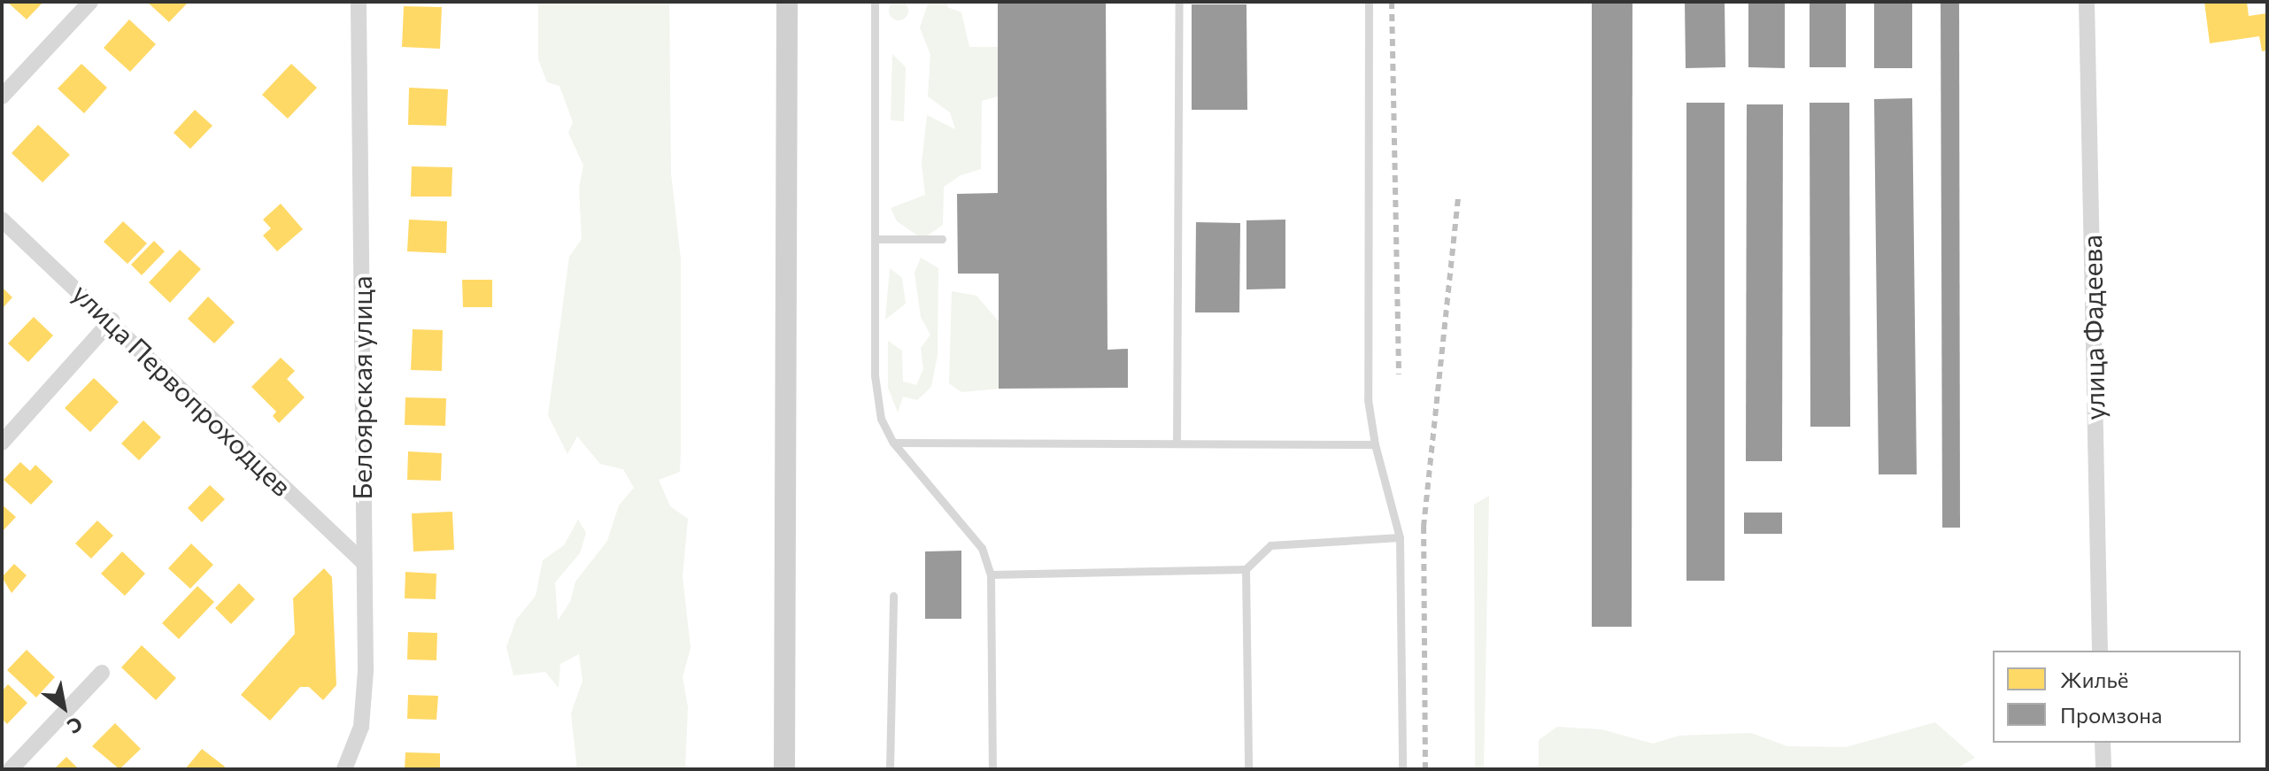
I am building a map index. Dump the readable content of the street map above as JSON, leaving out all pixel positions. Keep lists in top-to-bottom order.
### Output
{
  "streets": {
    "street": ["улица Фадеева", "Белоярская улица", "улица Первопроходцев"]
  },
  "crossings": [
    ["Белоярская улица", "улица Первопроходцев"]
  ],
  "legend": ["Жильё", "Промзона"],
  "north": "bottom right"
}
